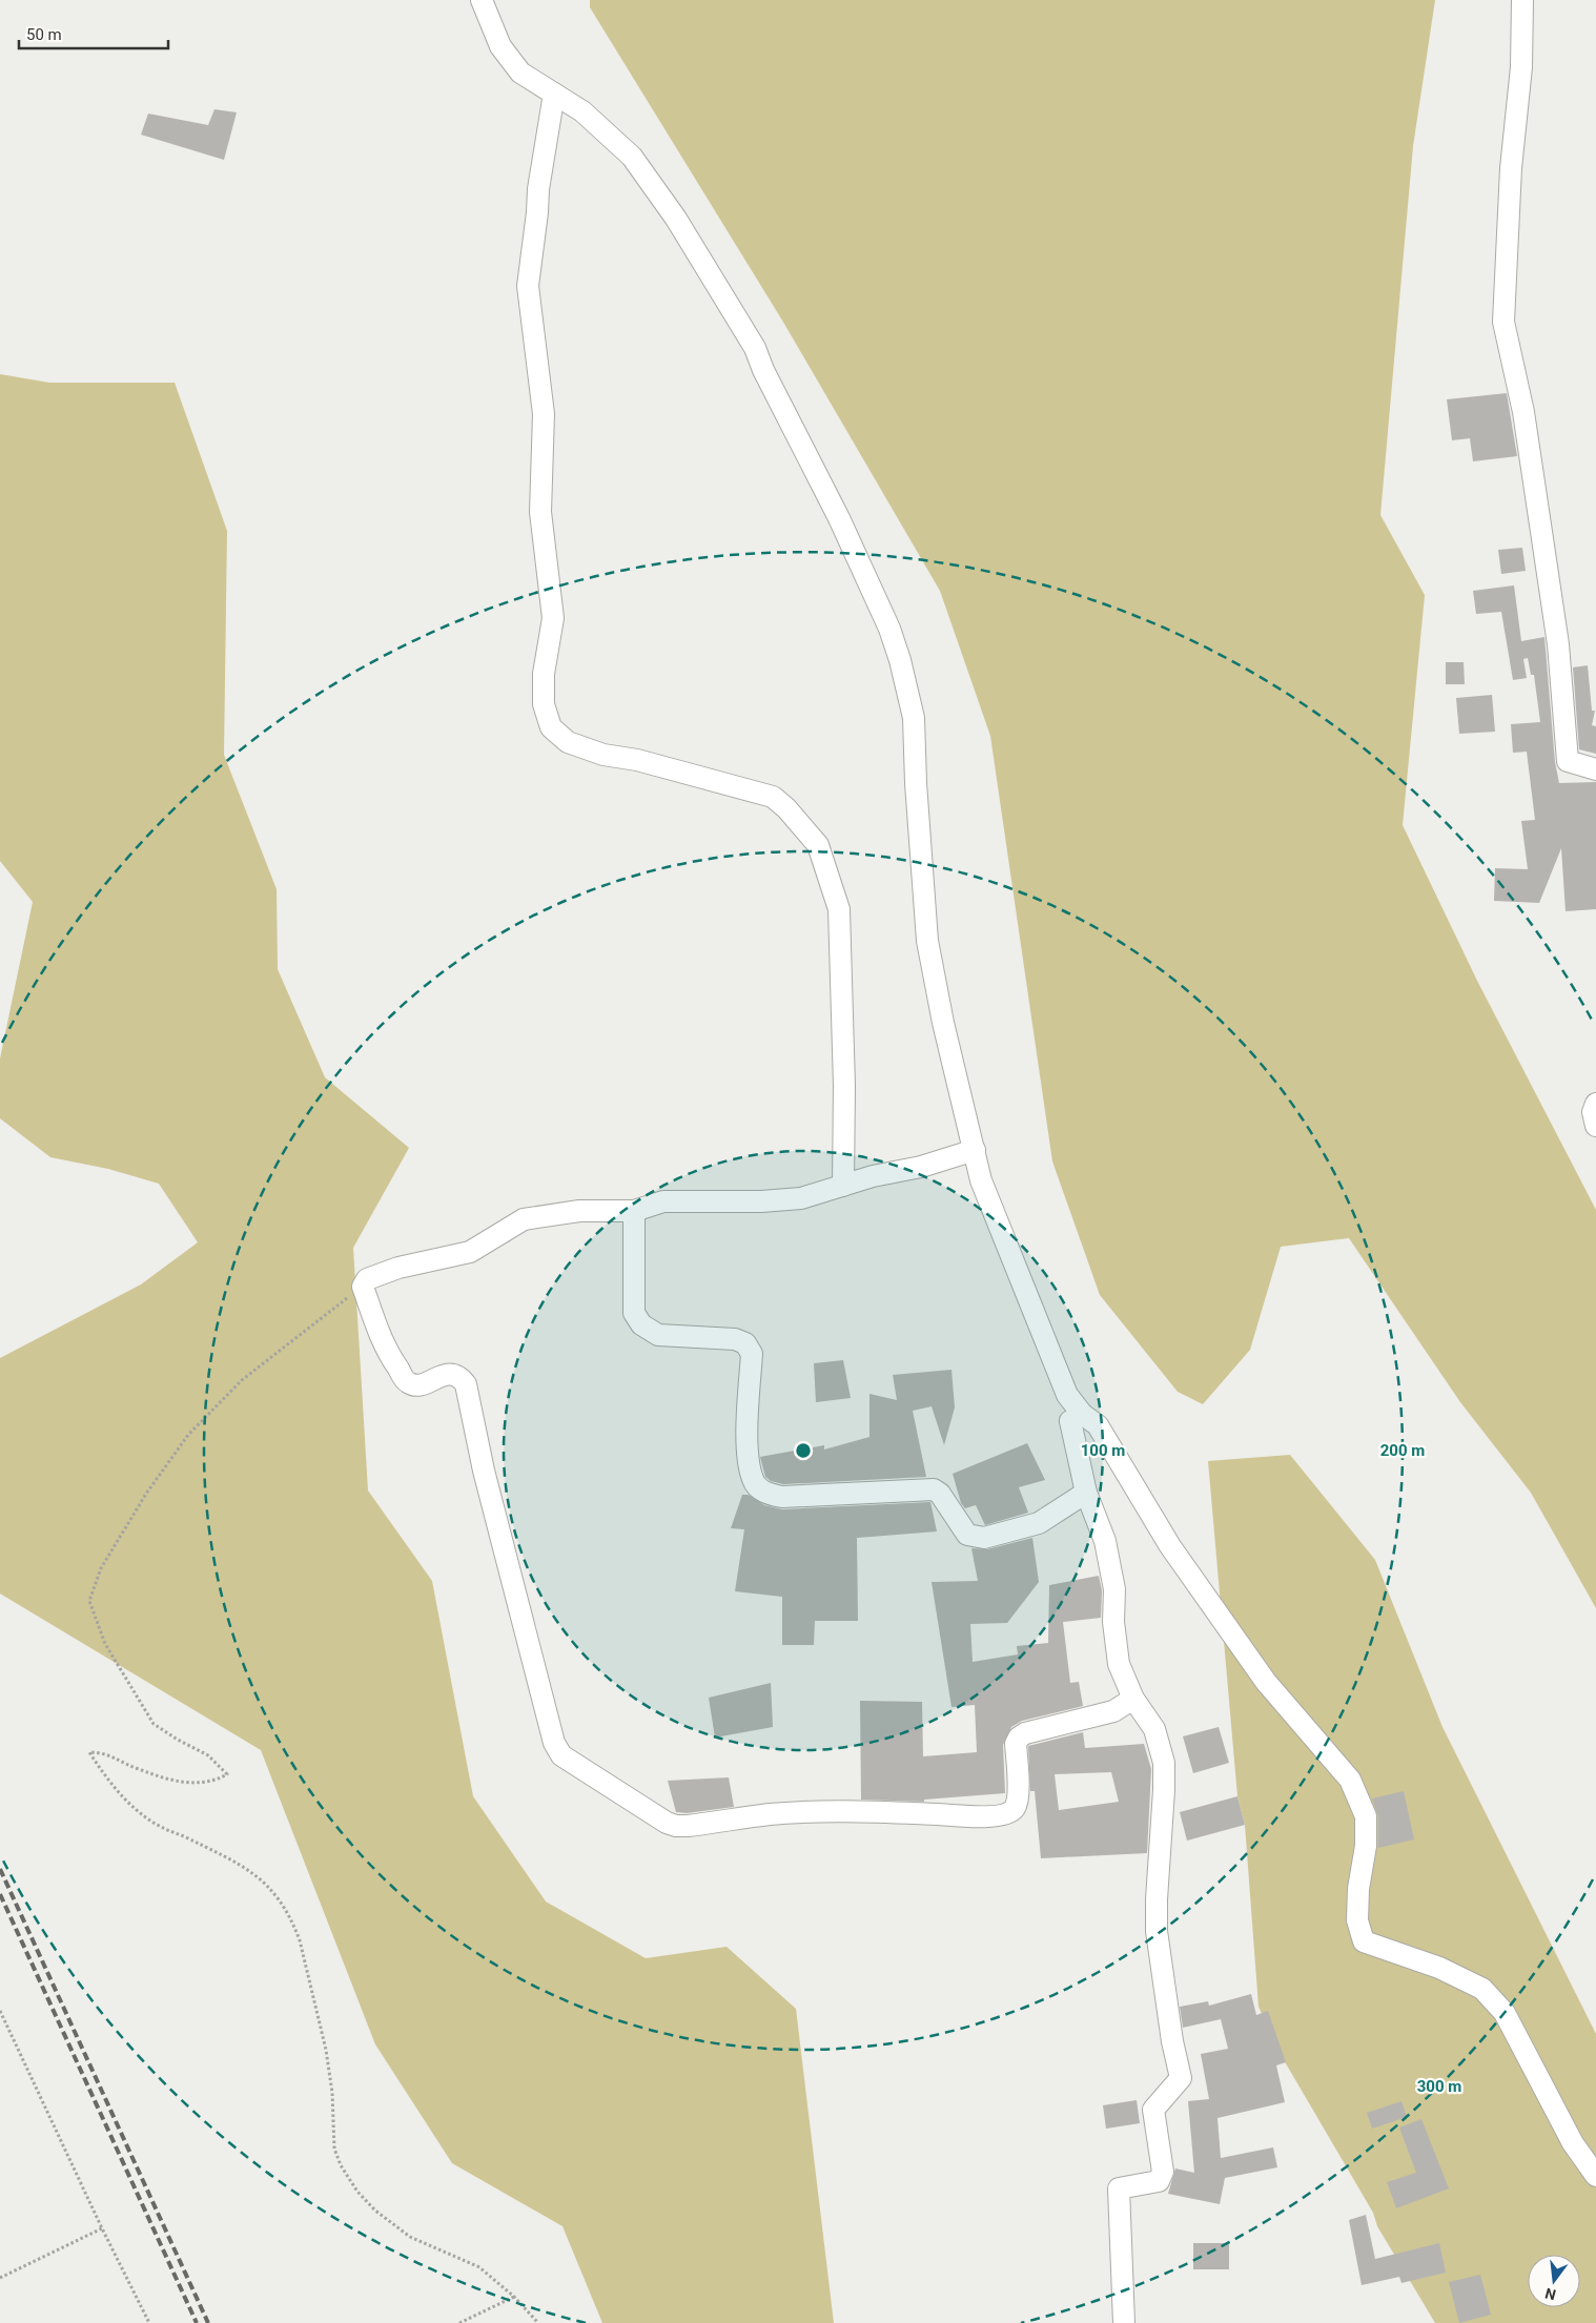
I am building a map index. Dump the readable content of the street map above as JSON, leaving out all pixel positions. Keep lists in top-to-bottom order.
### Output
{
  "scale_bar": "50 m",
  "north": "bottom",
  "rings": ["100 m", "200 m", "300 m"]
}
